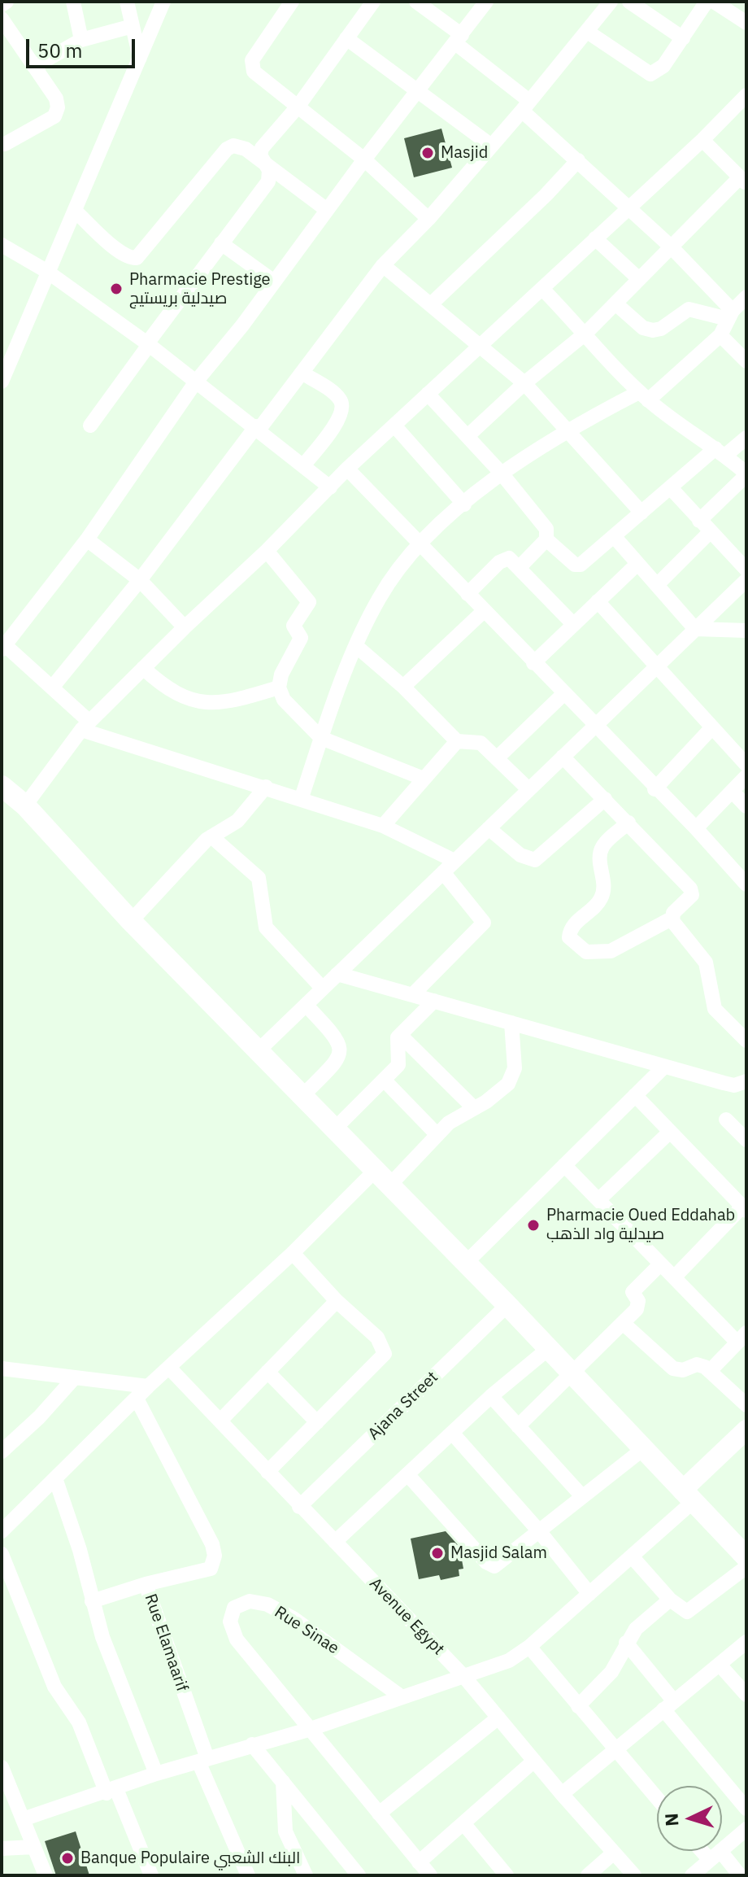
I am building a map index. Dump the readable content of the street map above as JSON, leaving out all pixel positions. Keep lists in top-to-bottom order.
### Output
{
  "streets": {
    "street": [
      "Ajana Street",
      "Avenue Egypt",
      "Rue Sinae",
      "Rue Elamaarif"
    ]
  },
  "crossings": [
    ["Ajana Street", "Avenue Egypt"]
  ],
  "places": [
    "Masjid",
    "Pharmacie Prestige صيدلية بريستيج",
    "Pharmacie Oued Eddahab صيدلية واد الذهب",
    "Masjid Salam",
    "Banque Populaire البنك الشعبي"
  ],
  "scale_bar": "50 m",
  "north": "left"
}
